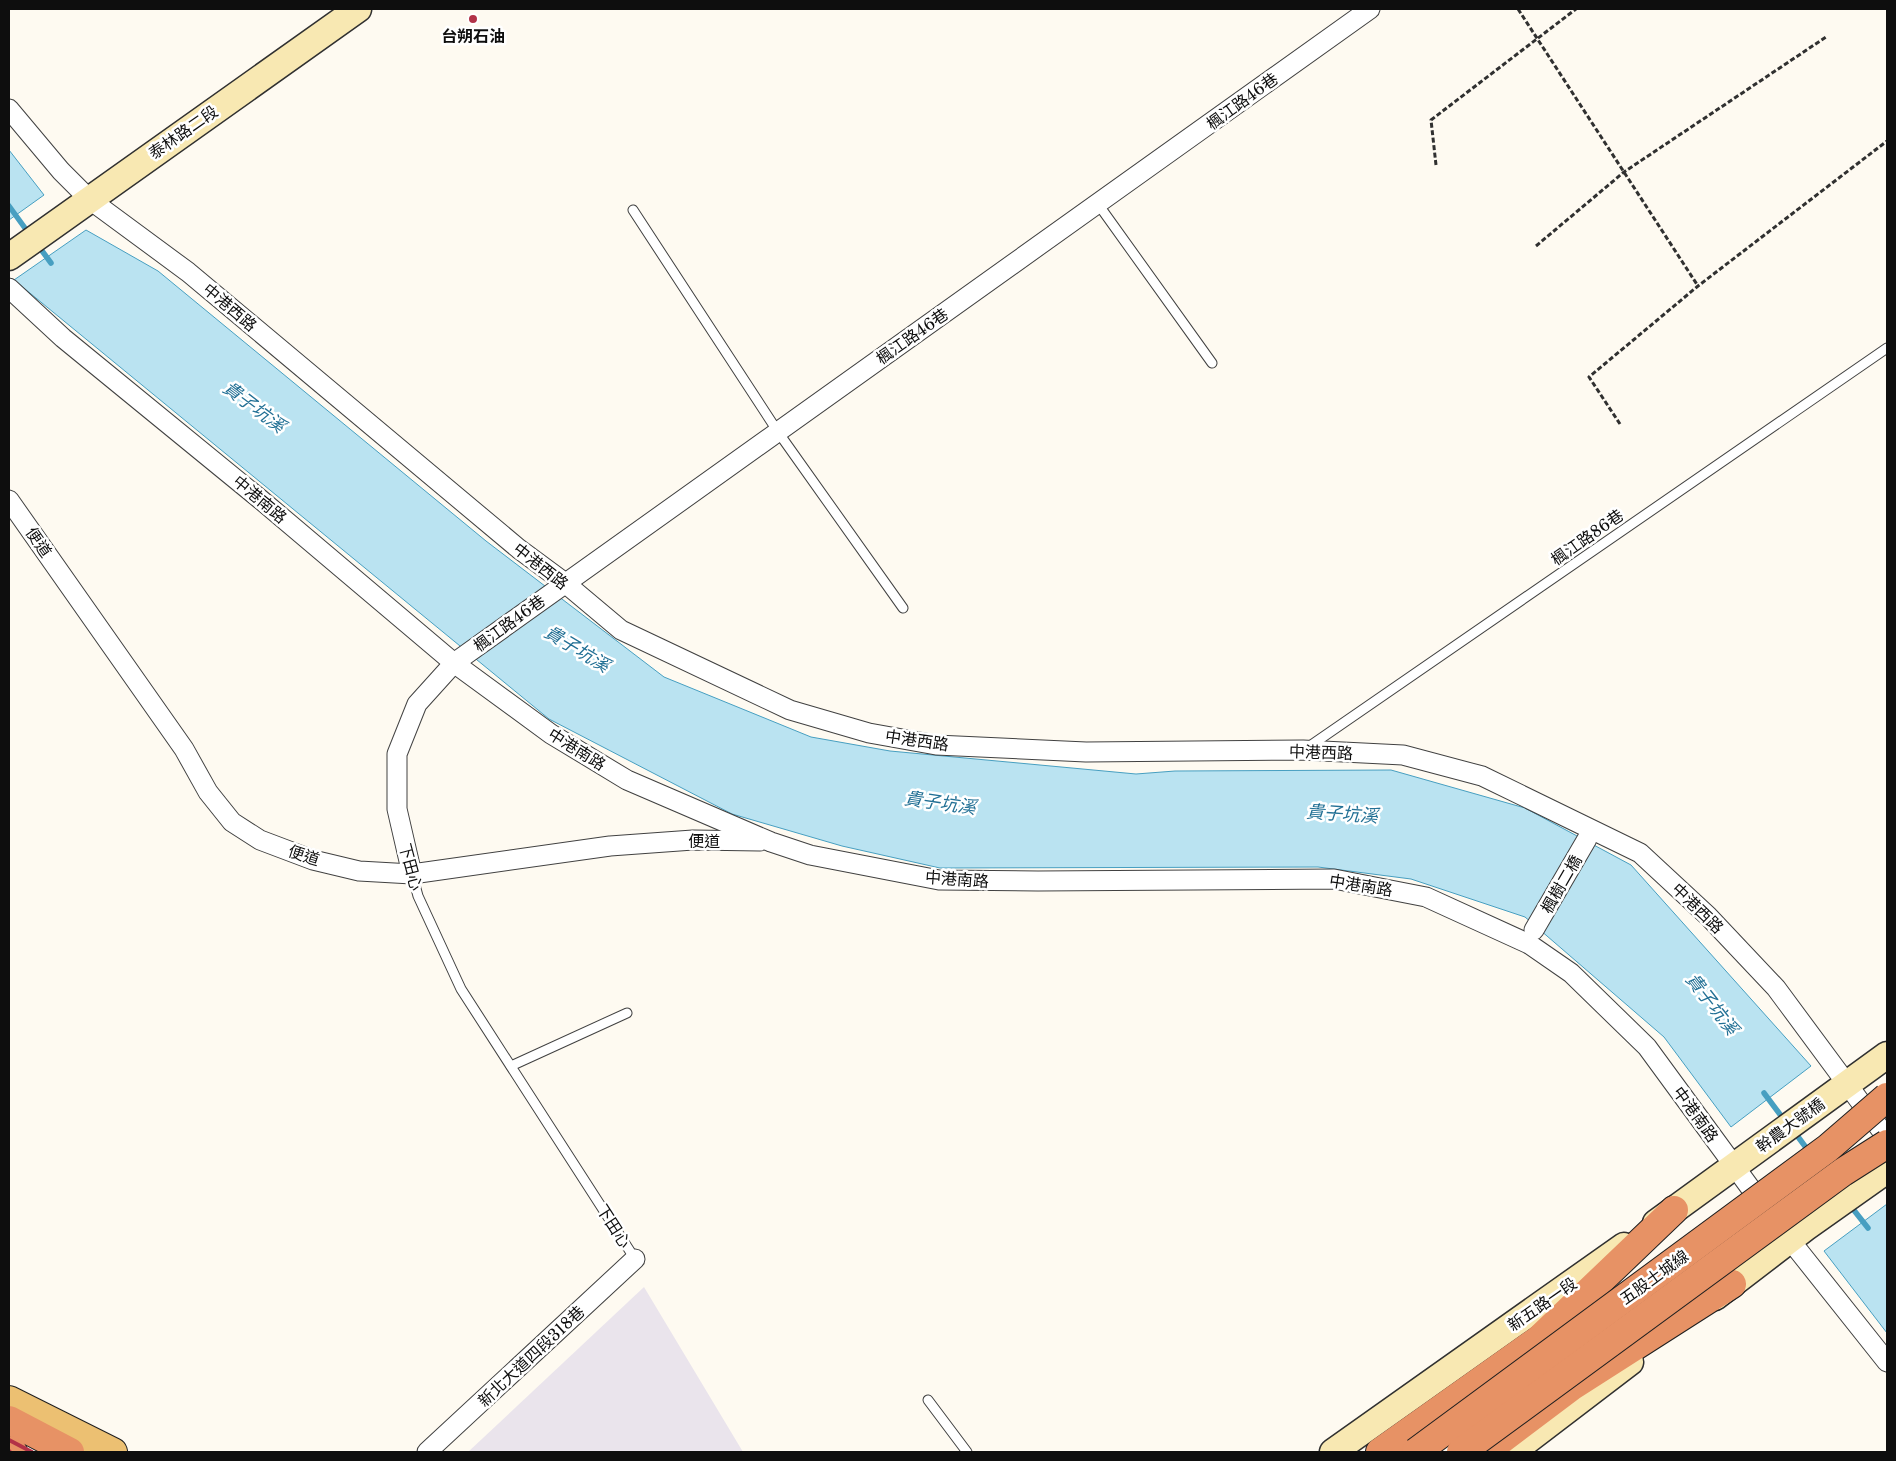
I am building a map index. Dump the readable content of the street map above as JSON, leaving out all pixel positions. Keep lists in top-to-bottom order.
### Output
{
  "streets": {
    "highway": ["五股土城線"],
    "main road": ["泰林路二段", "幹農大號橋", "新五路一段"],
    "street": [
      "楓江路46巷",
      "中港西路",
      "中港南路",
      "便道",
      "下田心",
      "楓樹二橋",
      "新北大道四段318巷"
    ],
    "lane": ["楓江路86巷"]
  },
  "crossings": [
    ["楓江路46巷", "中港西路"],
    ["楓江路46巷", "中港南路"],
    ["楓江路46巷", "下田心"],
    ["泰林路二段", "中港西路"],
    ["中港西路", "楓江路86巷"],
    ["中港西路", "楓樹二橋"],
    ["中港西路", "幹農大號橋"],
    ["中港南路", "便道"],
    ["中港南路", "下田心"],
    ["中港南路", "楓樹二橋"],
    ["中港南路", "幹農大號橋"],
    ["中港南路", "新五路一段"],
    ["便道", "下田心"],
    ["下田心", "新北大道四段318巷"],
    ["幹農大號橋", "新五路一段"]
  ],
  "water": ["貴子坑溪"],
  "places": ["台朔石油"]
}
